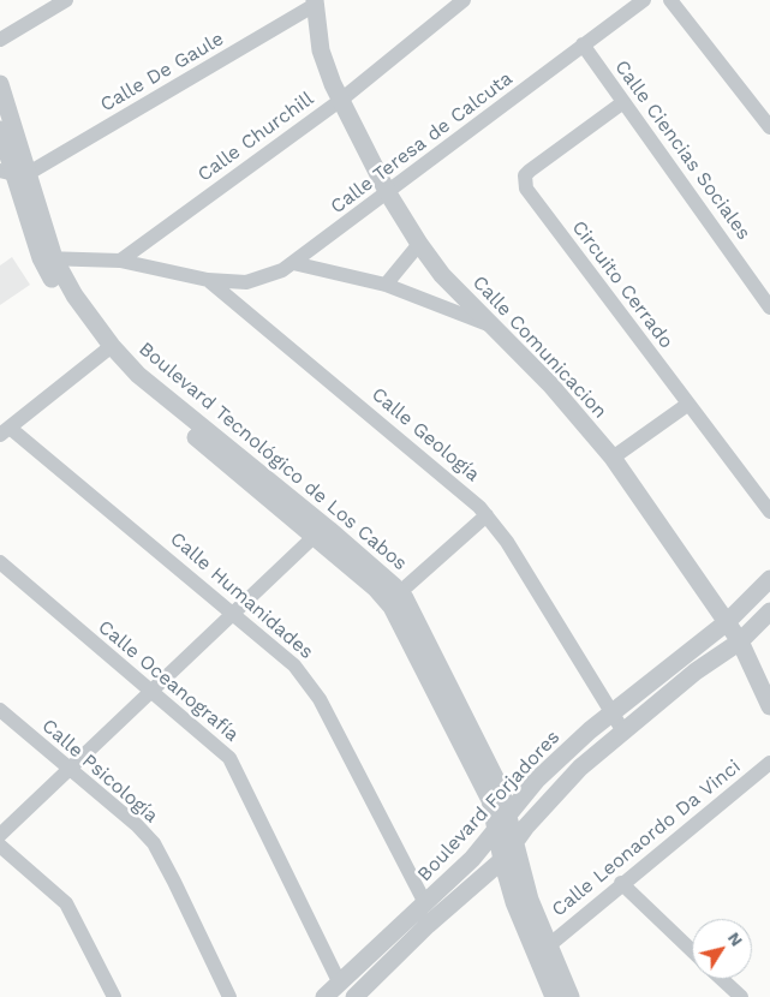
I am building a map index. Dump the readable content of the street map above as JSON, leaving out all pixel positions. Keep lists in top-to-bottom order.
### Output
{
  "streets": {
    "street": [
      "Calle De Gaule",
      "Calle Churchill",
      "Calle Teresa de Calcuta",
      "Calle Ciencias Sociales",
      "Circuito Cerrado",
      "Calle Comunicacion",
      "Calle Geología",
      "Boulevard Tecnológico de Los Cabos",
      "Calle Humanidades",
      "Calle Oceanografía",
      "Calle Psicología",
      "Boulevard Forjadores",
      "Calle Leonaordo Da Vinci"
    ]
  },
  "crossings": [
    ["Calle De Gaule", "Calle Comunicacion"],
    ["Calle De Gaule", "Boulevard Tecnológico de Los Cabos"],
    ["Calle Churchill", "Calle Comunicacion"],
    ["Calle Churchill", "Calle Geología"],
    ["Calle Teresa de Calcuta", "Calle Ciencias Sociales"],
    ["Calle Teresa de Calcuta", "Calle Comunicacion"],
    ["Calle Teresa de Calcuta", "Calle Geología"],
    ["Calle Ciencias Sociales", "Circuito Cerrado"],
    ["Calle Comunicacion", "Boulevard Forjadores"],
    ["Calle Geología", "Boulevard Forjadores"],
    ["Boulevard Tecnológico de Los Cabos", "Boulevard Forjadores"],
    ["Boulevard Tecnológico de Los Cabos", "Calle Leonaordo Da Vinci"],
    ["Calle Humanidades", "Boulevard Forjadores"],
    ["Calle Oceanografía", "Boulevard Forjadores"]
  ],
  "north": "top right"
}
